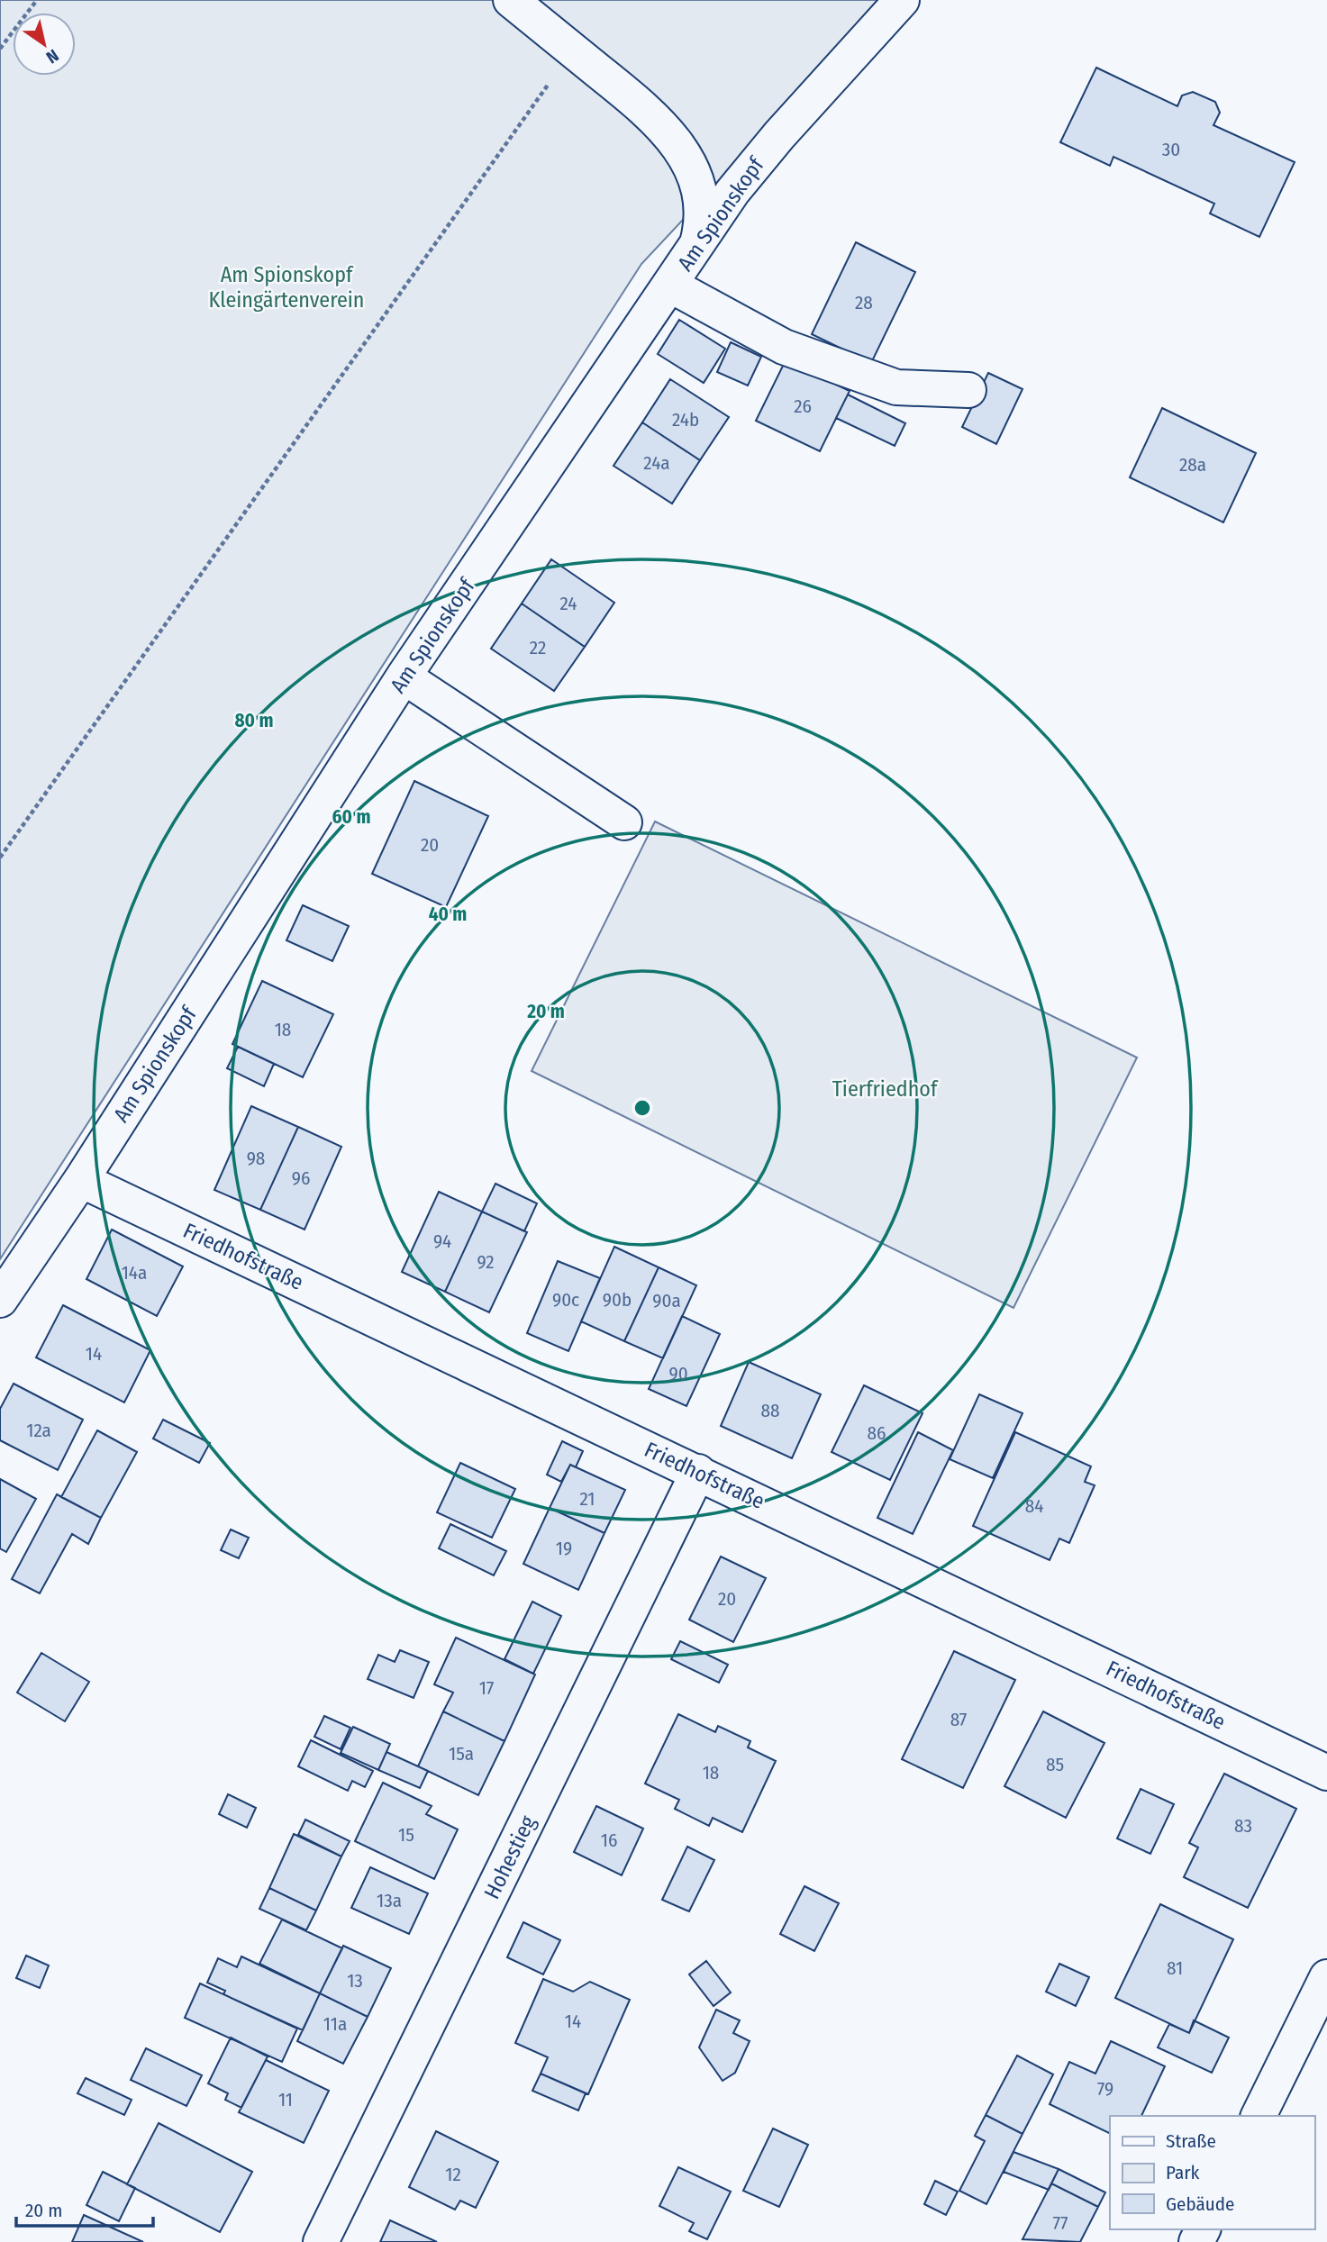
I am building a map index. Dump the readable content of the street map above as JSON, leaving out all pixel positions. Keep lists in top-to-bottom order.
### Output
{
  "streets": {
    "street": ["Am Spionskopf", "Friedhofstraße", "Hohestieg"]
  },
  "crossings": [
    ["Am Spionskopf", "Friedhofstraße"],
    ["Friedhofstraße", "Hohestieg"]
  ],
  "parks": ["Am Spionskopf Kleingärtenverein", "Tierfriedhof"],
  "house_numbers": [
    "30",
    "28",
    "26",
    "24b",
    "24a",
    "28a",
    "24",
    "22",
    "20",
    "18",
    "98",
    "96",
    "94",
    "92",
    "14a",
    "90c",
    "90b",
    "90a",
    "14",
    "90",
    "88",
    "12a",
    "86",
    "21",
    "84",
    "19",
    "20",
    "17",
    "87",
    "15a",
    "85",
    "18",
    "83",
    "15",
    "16",
    "13a",
    "81",
    "13",
    "14",
    "11a",
    "79",
    "11",
    "12",
    "77"
  ],
  "legend": ["Straße", "Park", "Gebäude"],
  "scale_bar": "20 m",
  "north": "bottom right",
  "rings": [
    "80 m",
    "60 m",
    "40 m",
    "20 m"
  ]
}
